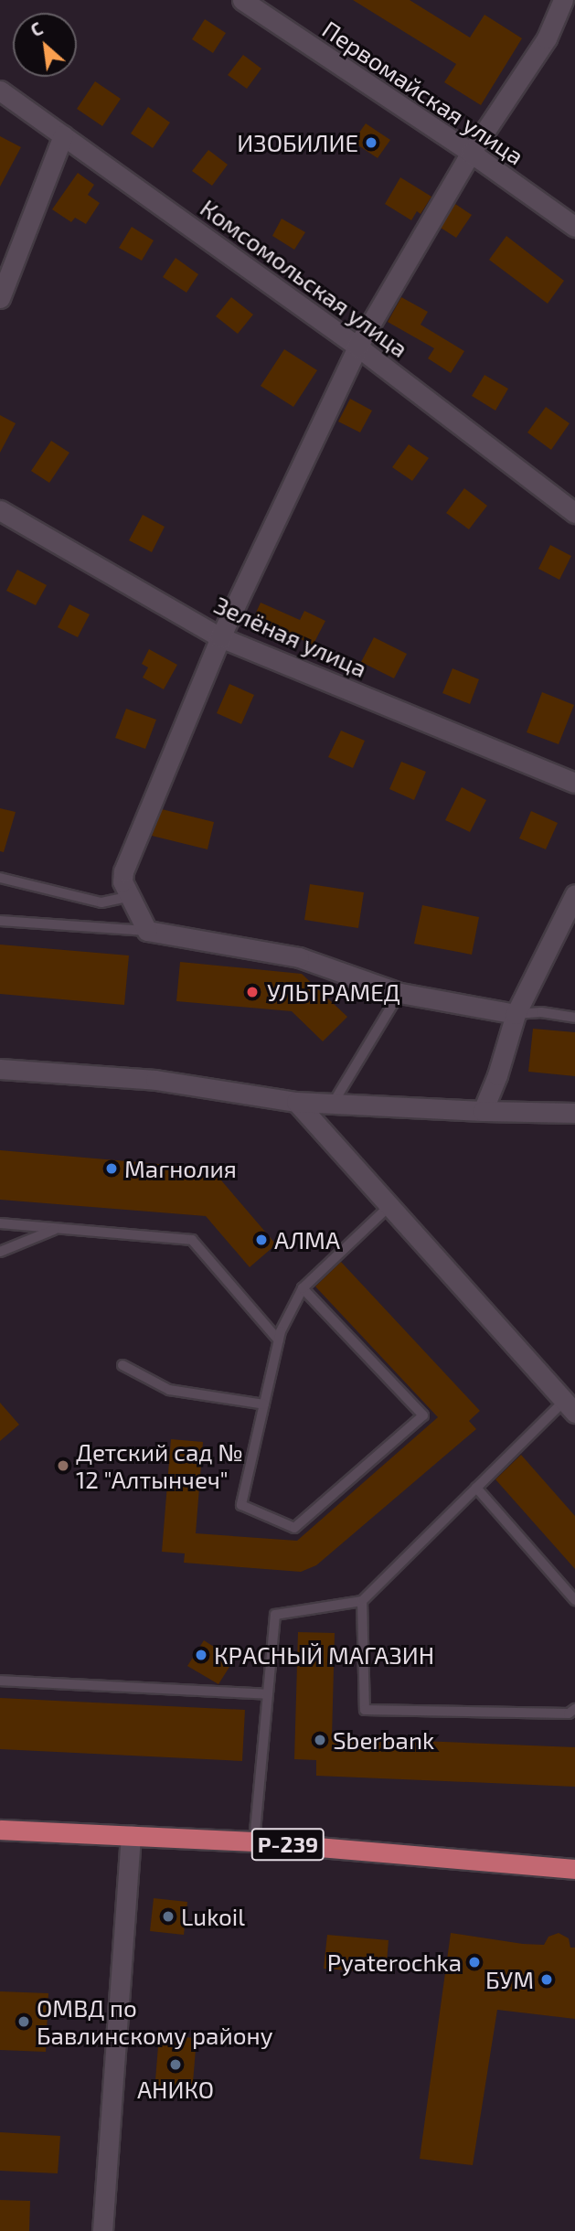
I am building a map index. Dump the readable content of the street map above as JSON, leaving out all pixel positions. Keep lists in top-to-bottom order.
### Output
{
  "streets": {
    "highway": ["Р-239"],
    "street": ["Первомайская улица", "Комсомольская улица", "Зелёная улица"]
  },
  "places": [
    "ИЗОБИЛИЕ",
    "УЛЬТРАМЕД",
    "Магнолия",
    "АЛМА",
    "Детский сад № 12 \"Алтынчеч\"",
    "КРАСНЫЙ МАГАЗИН",
    "Sberbank",
    "Lukoil",
    "Pyaterochka",
    "БУМ",
    "ОМВД по Бавлинскому району",
    "АНИКО"
  ],
  "north": "top left"
}
